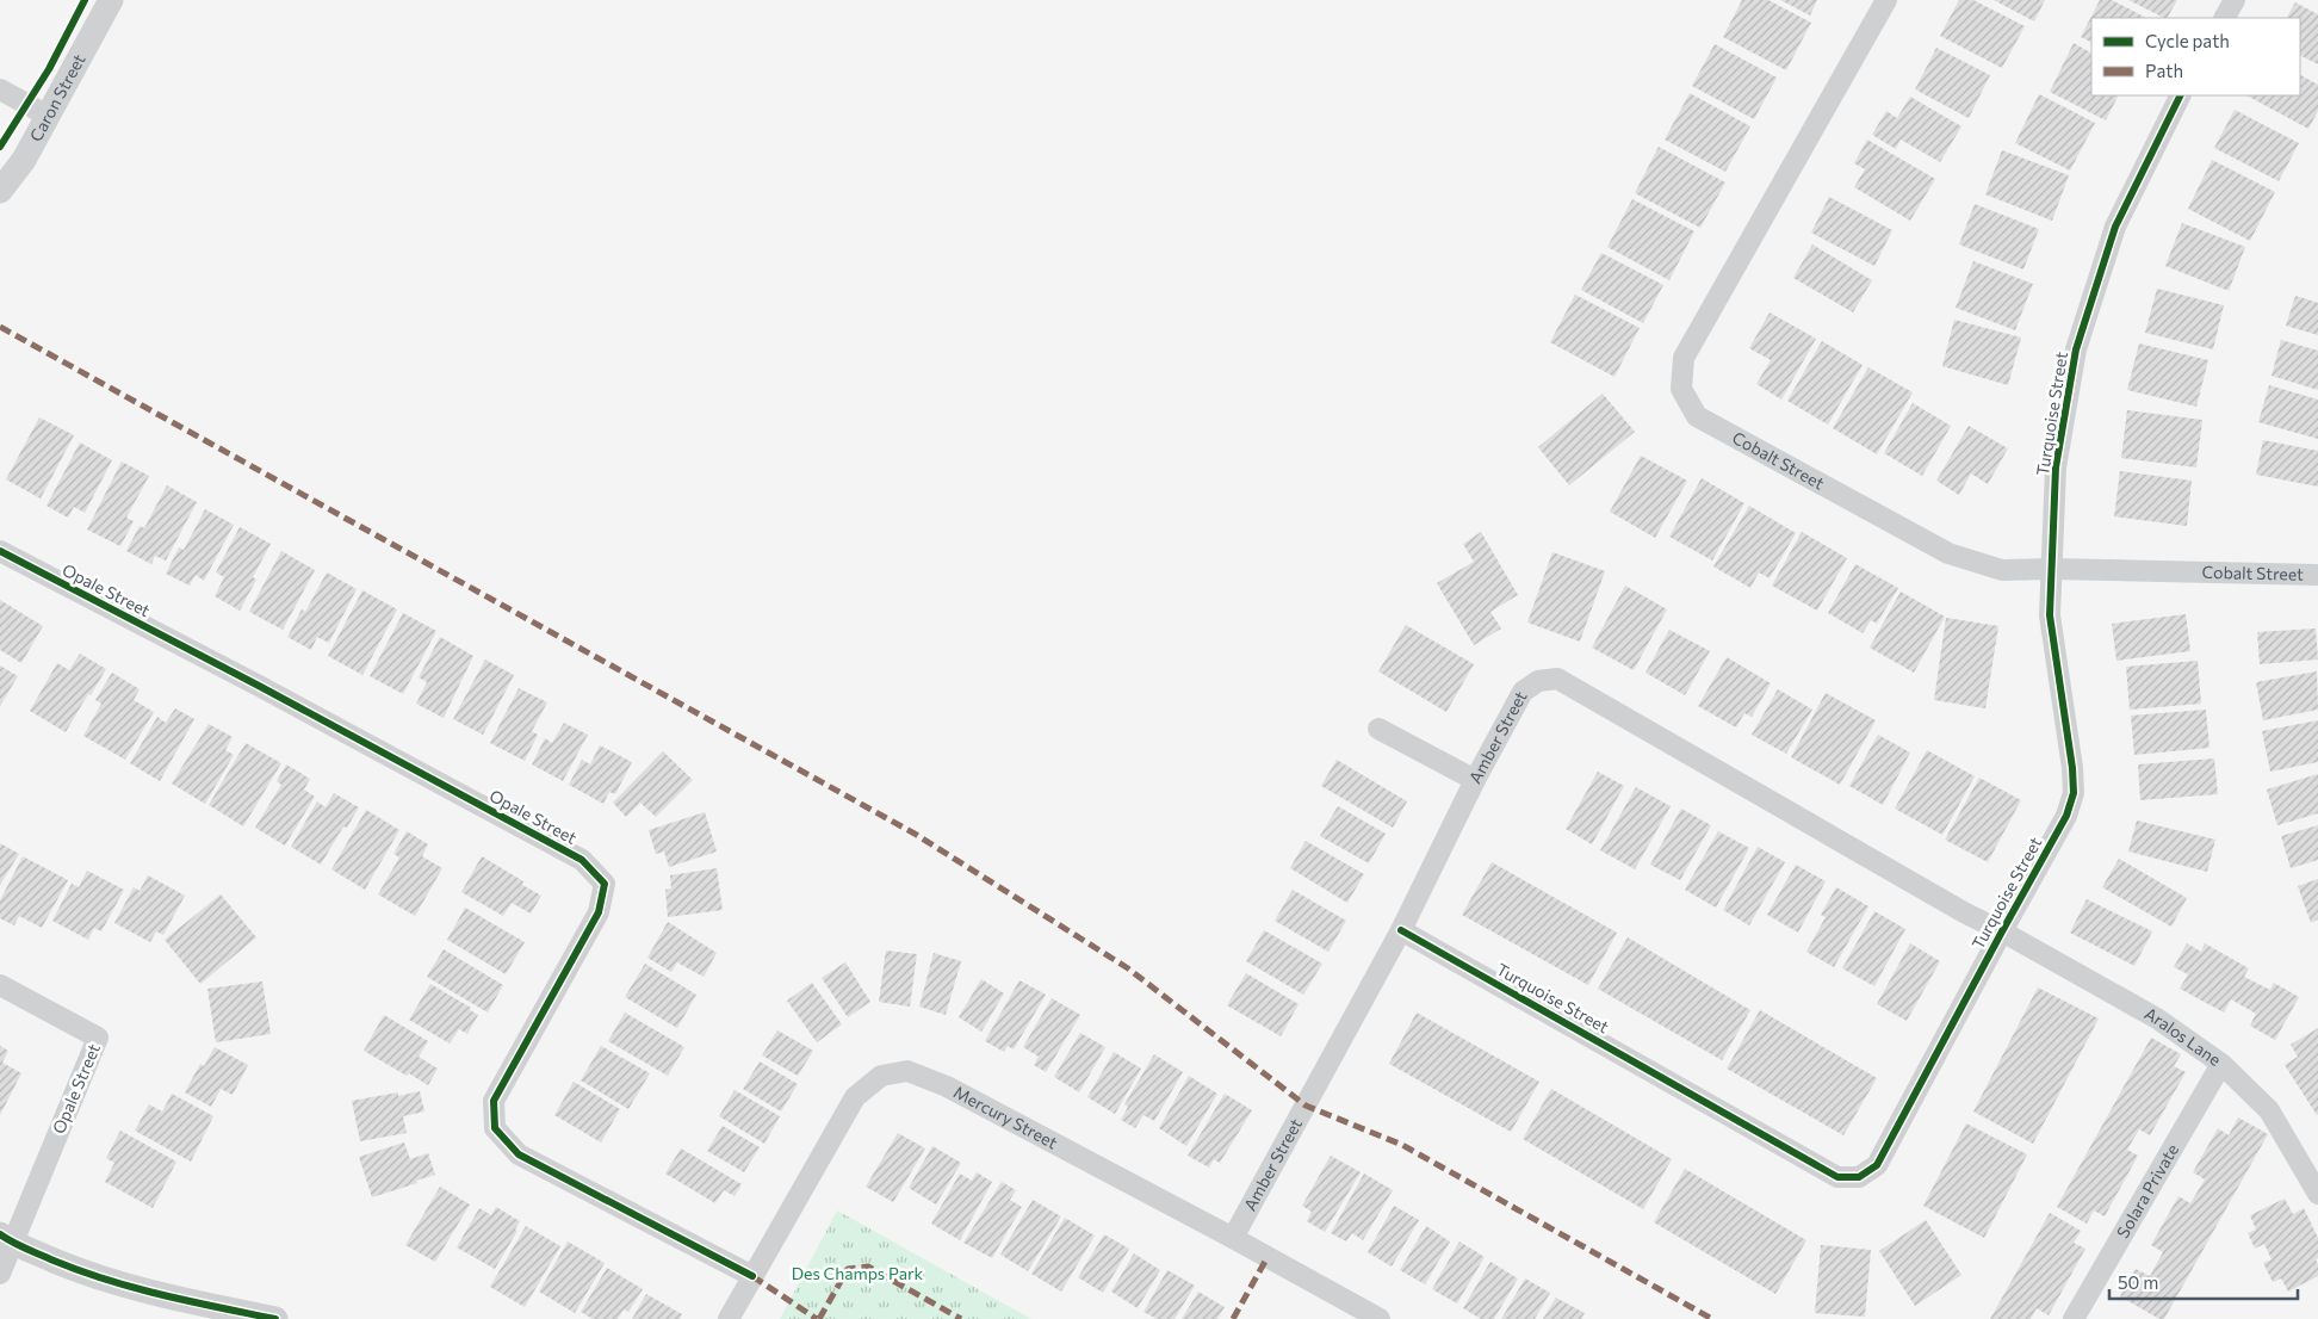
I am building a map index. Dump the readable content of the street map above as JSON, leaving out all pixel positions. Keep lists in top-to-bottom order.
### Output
{
  "streets": {
    "street": [
      "Caron Street",
      "Turquoise Street",
      "Cobalt Street",
      "Opale Street",
      "Amber Street",
      "Aralos Lane",
      "Mercury Street",
      "Solara Private"
    ]
  },
  "crossings": [
    ["Turquoise Street", "Cobalt Street"],
    ["Turquoise Street", "Amber Street"],
    ["Turquoise Street", "Aralos Lane"],
    ["Opale Street", "Mercury Street"],
    ["Amber Street", "Aralos Lane"],
    ["Amber Street", "Mercury Street"],
    ["Aralos Lane", "Solara Private"]
  ],
  "parks": ["Des Champs Park"],
  "legend": ["Cycle path", "Path"],
  "scale_bar": "50 m"
}
